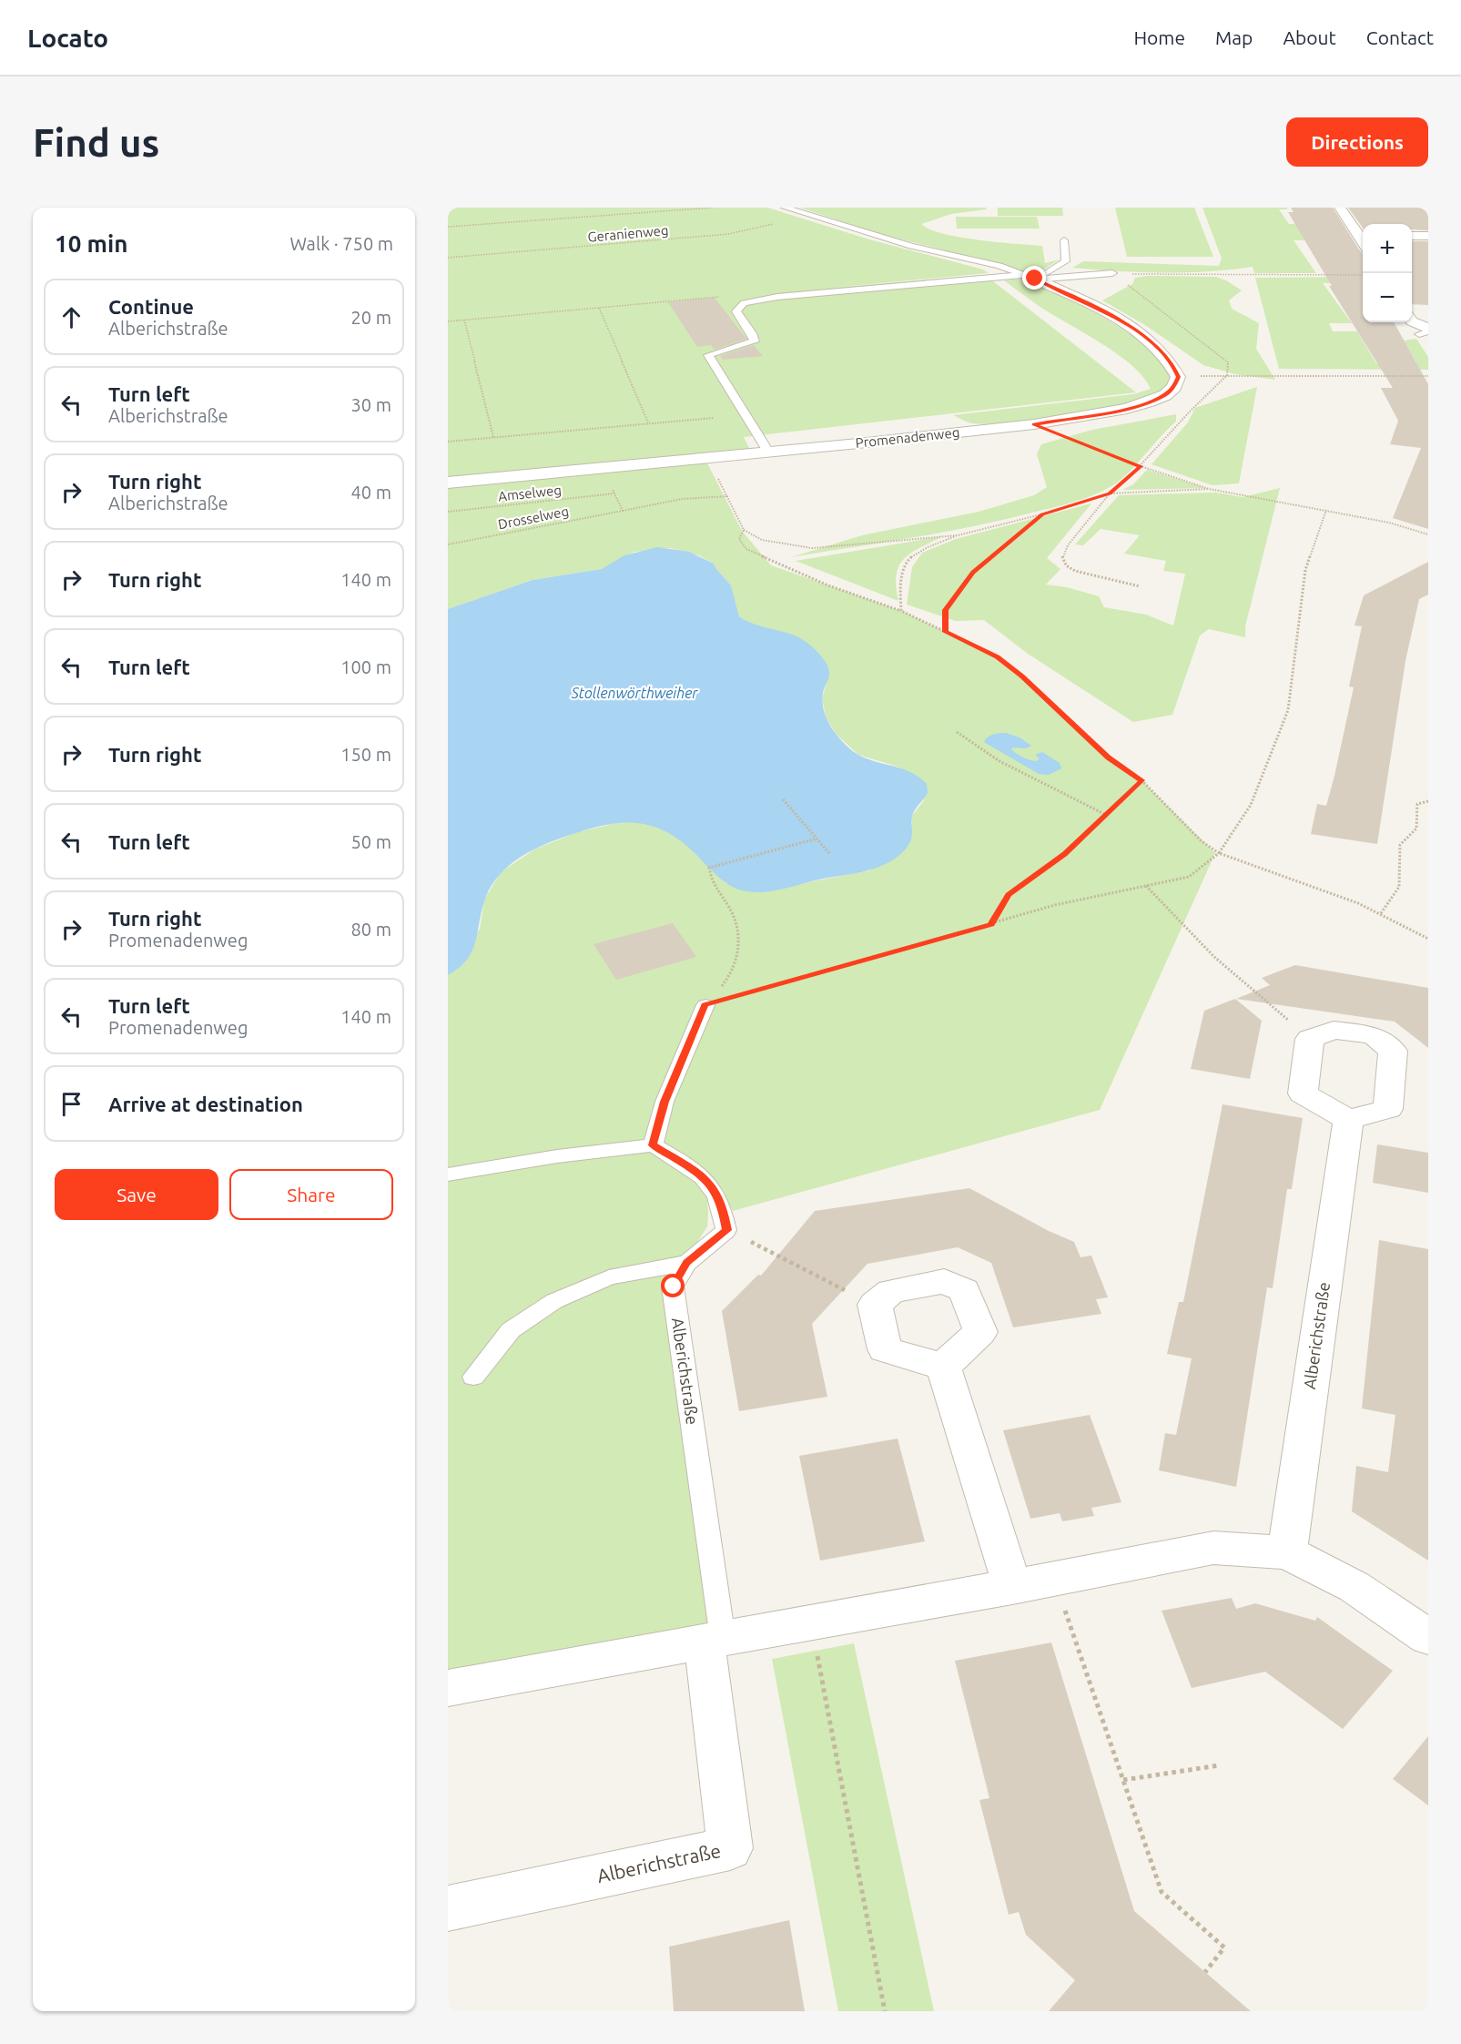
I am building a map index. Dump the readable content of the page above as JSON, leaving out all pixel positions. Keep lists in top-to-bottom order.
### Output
{
  "streets": {
    "street": ["Promenadenweg", "Alberichstraße"],
    "path": ["Geranienweg", "Amselweg", "Drosselweg"]
  },
  "water": ["Stollenwörthweiher"],
  "page": {
    "header": "Locato",
    "nav": [
      "Home",
      "Map",
      "About",
      "Contact"
    ],
    "buttons": [
      "Directions",
      ["Save", "Share"]
    ],
    "title": "Find us",
    "heading": ["10 min", "Walk · 750 m"],
    "map_buttons": ["+", "−"],
    "list": [
      ["Continue", "Alberichstraße", "20 m"],
      ["Turn left", "Alberichstraße", "30 m"],
      ["Turn right", "Alberichstraße", "40 m"],
      ["Turn right", "140 m"],
      ["Turn left", "100 m"],
      ["Turn right", "150 m"],
      ["Turn left", "50 m"],
      ["Turn right", "Promenadenweg", "80 m"],
      ["Turn left", "Promenadenweg", "140 m"],
      "Arrive at destination"
    ]
  }
}
